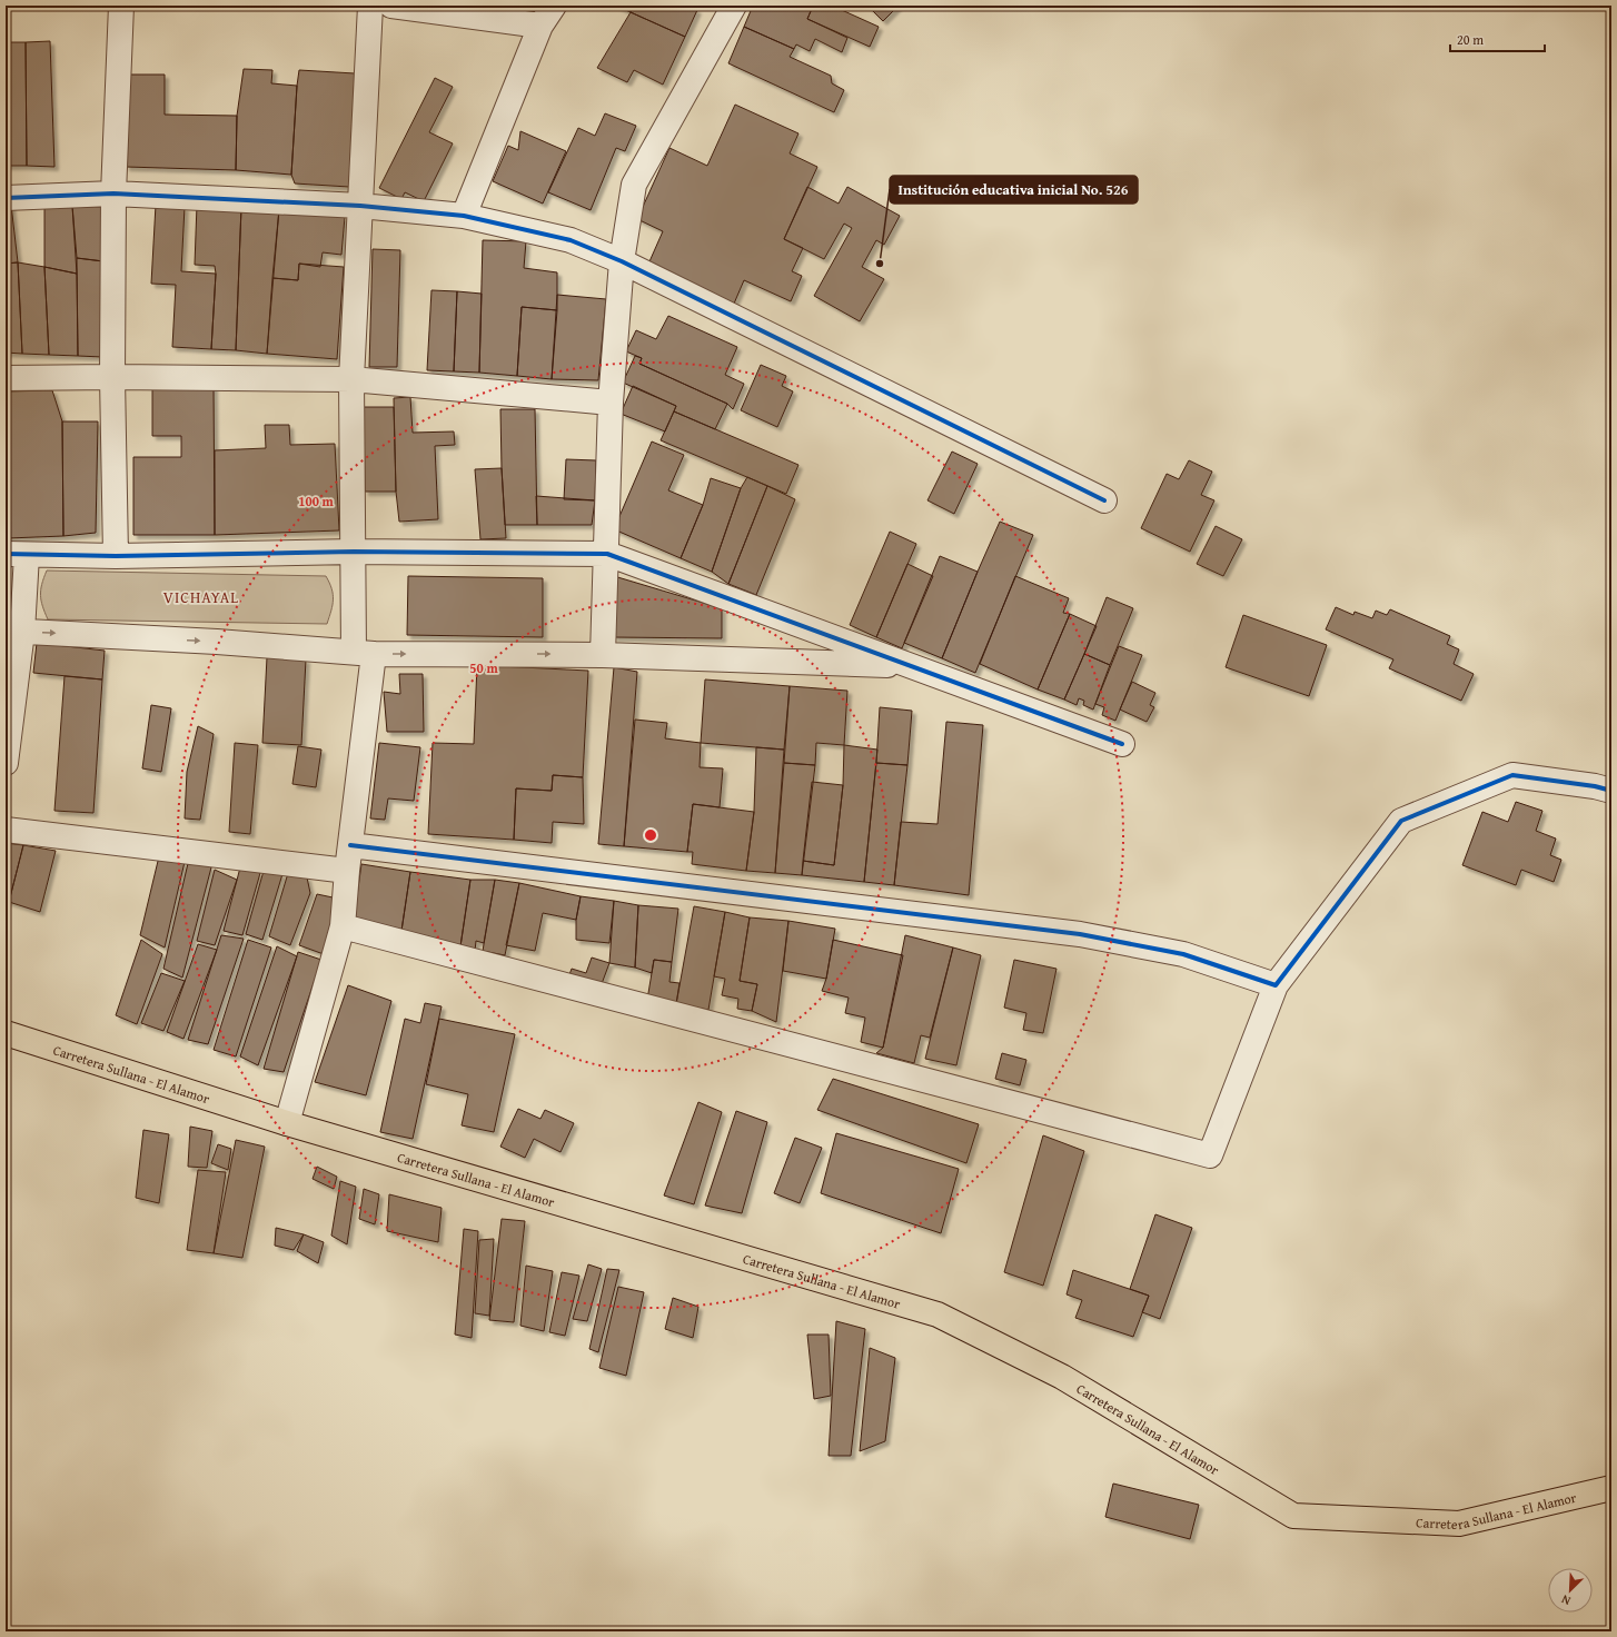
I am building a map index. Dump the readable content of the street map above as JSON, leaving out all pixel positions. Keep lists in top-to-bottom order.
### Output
{
  "streets": {
    "highway": ["Carretera Sullana - El Alamor"]
  },
  "districts": ["VICHAYAL"],
  "places": ["Institución educativa inicial No. 526"],
  "scale_bar": "20 m",
  "north": "bottom left",
  "rings": ["100 m", "50 m"]
}
